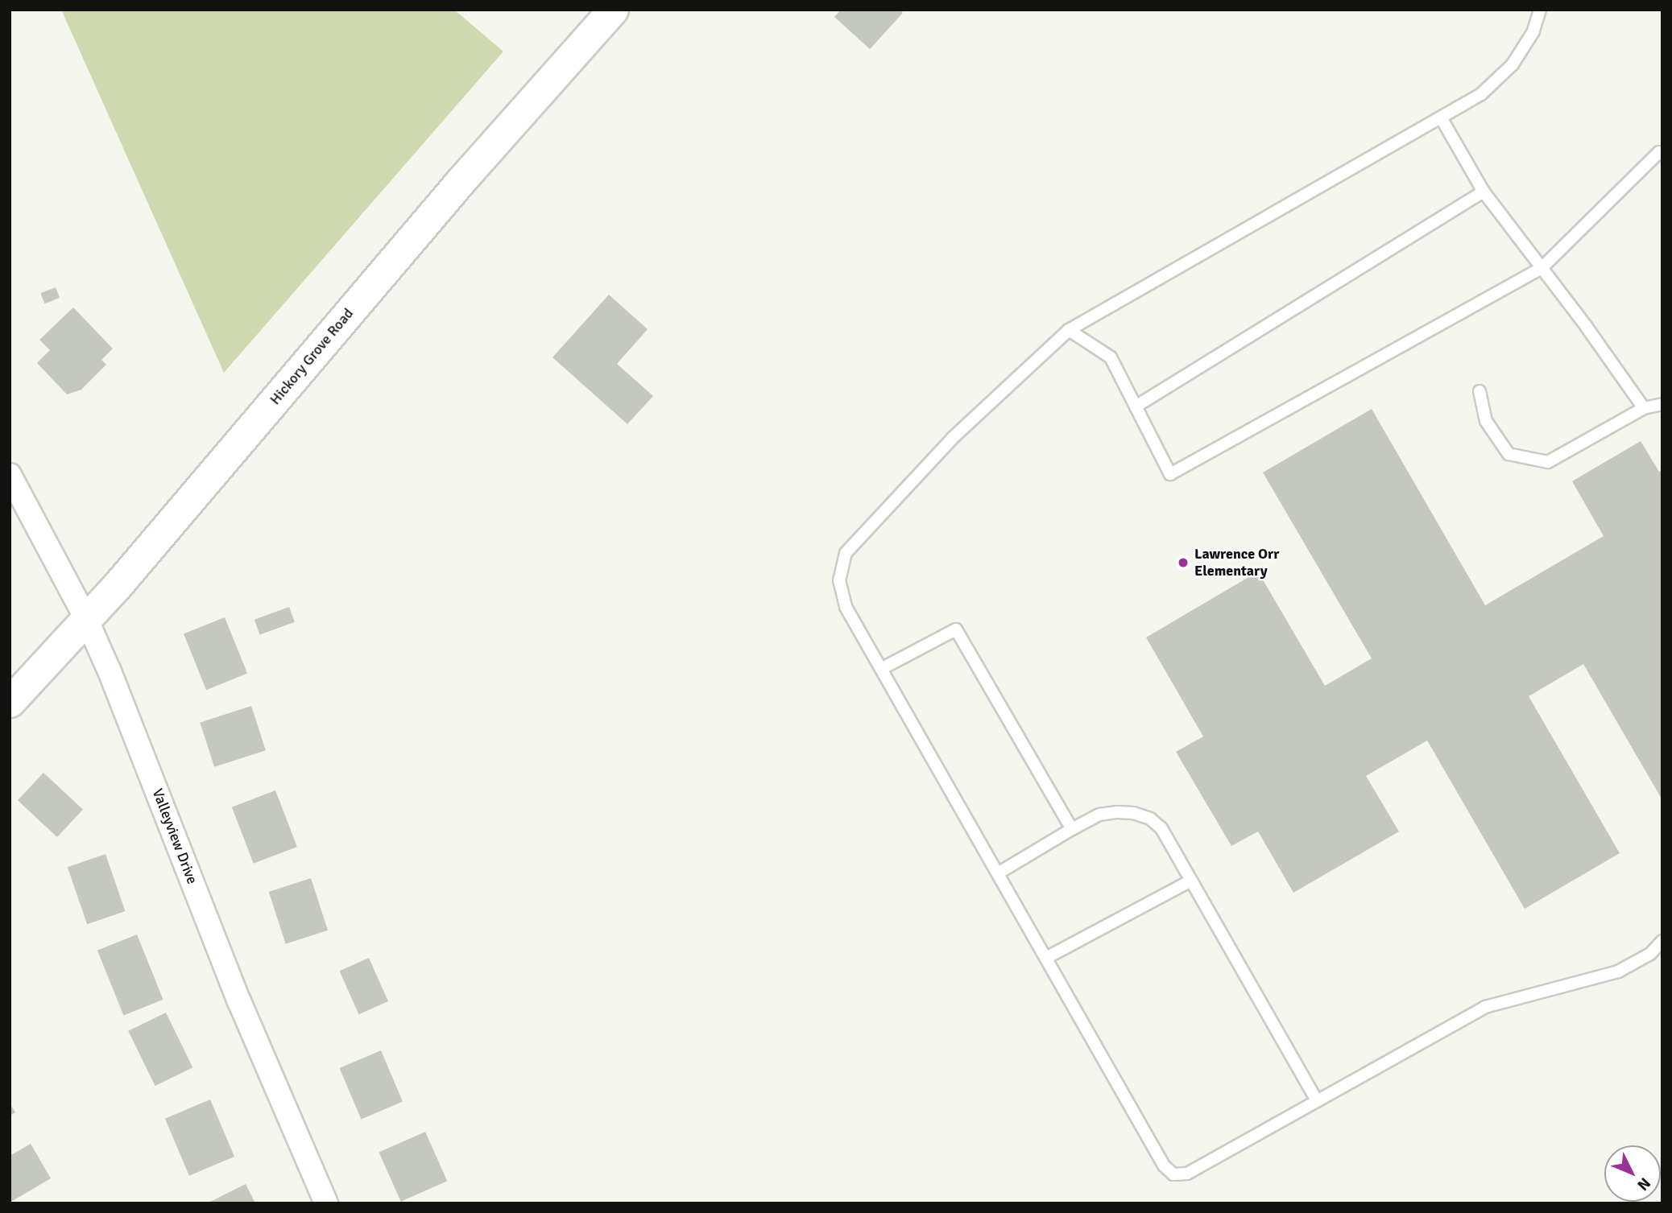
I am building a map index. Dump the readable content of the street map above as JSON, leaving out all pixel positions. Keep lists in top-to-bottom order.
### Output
{
  "streets": {
    "street": ["Hickory Grove Road", "Valleyview Drive"]
  },
  "crossings": [
    ["Hickory Grove Road", "Valleyview Drive"]
  ],
  "places": ["Lawrence Orr Elementary"],
  "north": "bottom right"
}
